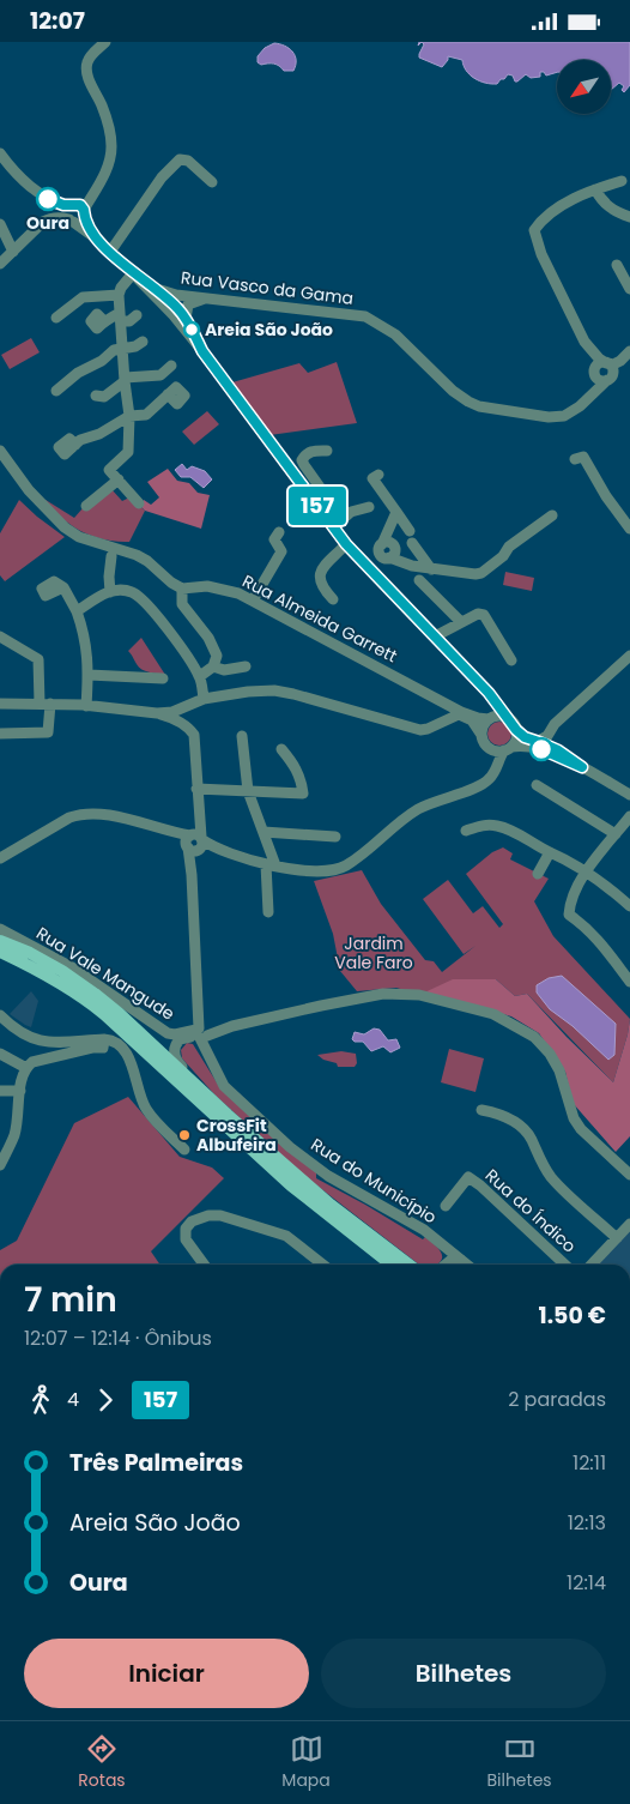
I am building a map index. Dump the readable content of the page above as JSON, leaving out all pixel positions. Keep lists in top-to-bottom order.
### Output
{
  "streets": {
    "street": [
      "Rua Vasco da Gama",
      "Rua Almeida Garrett",
      "Rua Vale Mangude",
      "Rua do Município",
      "Rua do Índico"
    ]
  },
  "crossings": [
    ["Rua Vale Mangude", "Rua do Município"]
  ],
  "parks": ["Jardim Vale Faro"],
  "places": ["Oura", "Areia São João", "CrossFit Albufeira"],
  "lines": ["bus line 157"],
  "north": "bottom left",
  "page": {
    "status": "12:07",
    "on_map": "157",
    "heading": ["7 min", "12:07 – 12:14 · Ônibus", "1.50 €"],
    "legs": ["4", "157", "2 paradas"],
    "list": [
      {
        "name": "Três Palmeiras",
        "value": "12:11"
      },
      {
        "name": "Areia São João",
        "value": "12:13"
      },
      {
        "name": "Oura",
        "value": "12:14"
      }
    ],
    "buttons": ["Iniciar", "Bilhetes"],
    "tabs": ["Rotas", "Mapa", "Bilhetes"]
  }
}
